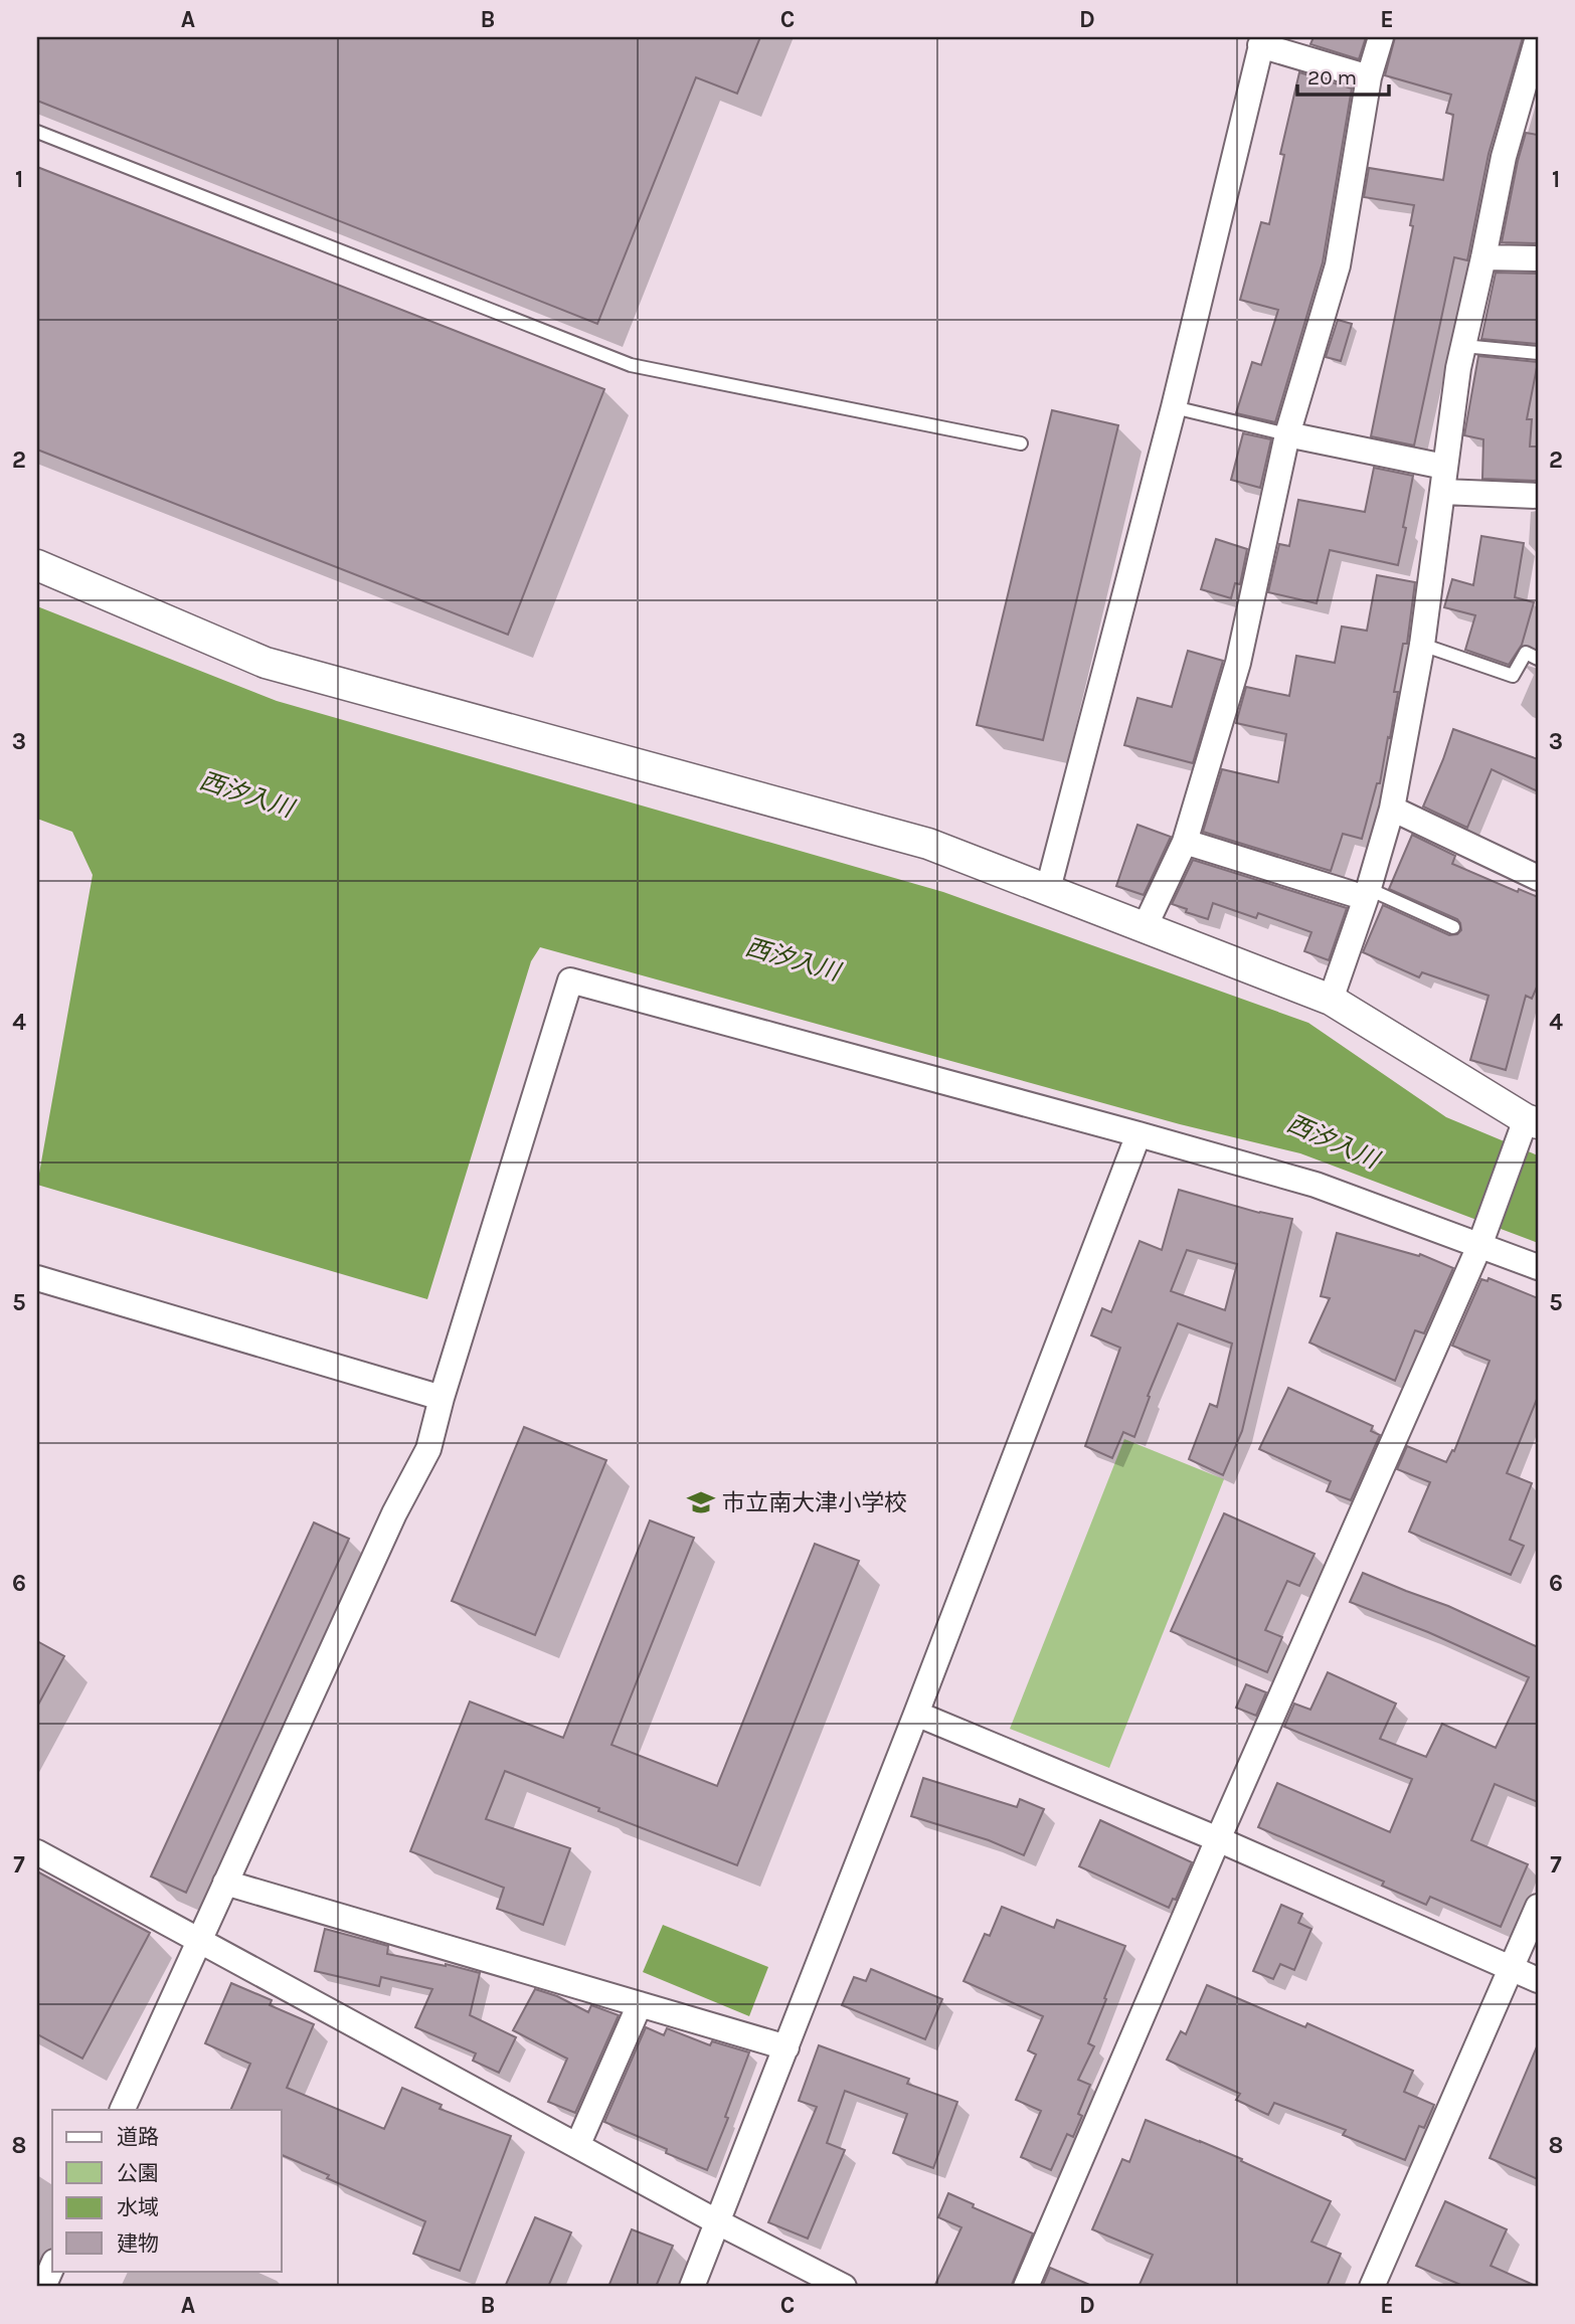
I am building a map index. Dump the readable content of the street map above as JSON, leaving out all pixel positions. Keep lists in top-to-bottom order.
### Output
{
  "water": ["西汐入川"],
  "places": {
    "school or university": ["市立南大津小学校"]
  },
  "legend": [
    "道路",
    "公園",
    "水域",
    "建物"
  ],
  "scale_bar": "20 m",
  "grid": {
    "columns": [
      "A",
      "B",
      "C",
      "D",
      "E"
    ],
    "rows": [
      "1",
      "2",
      "3",
      "4",
      "5",
      "6",
      "7",
      "8"
    ]
  }
}
